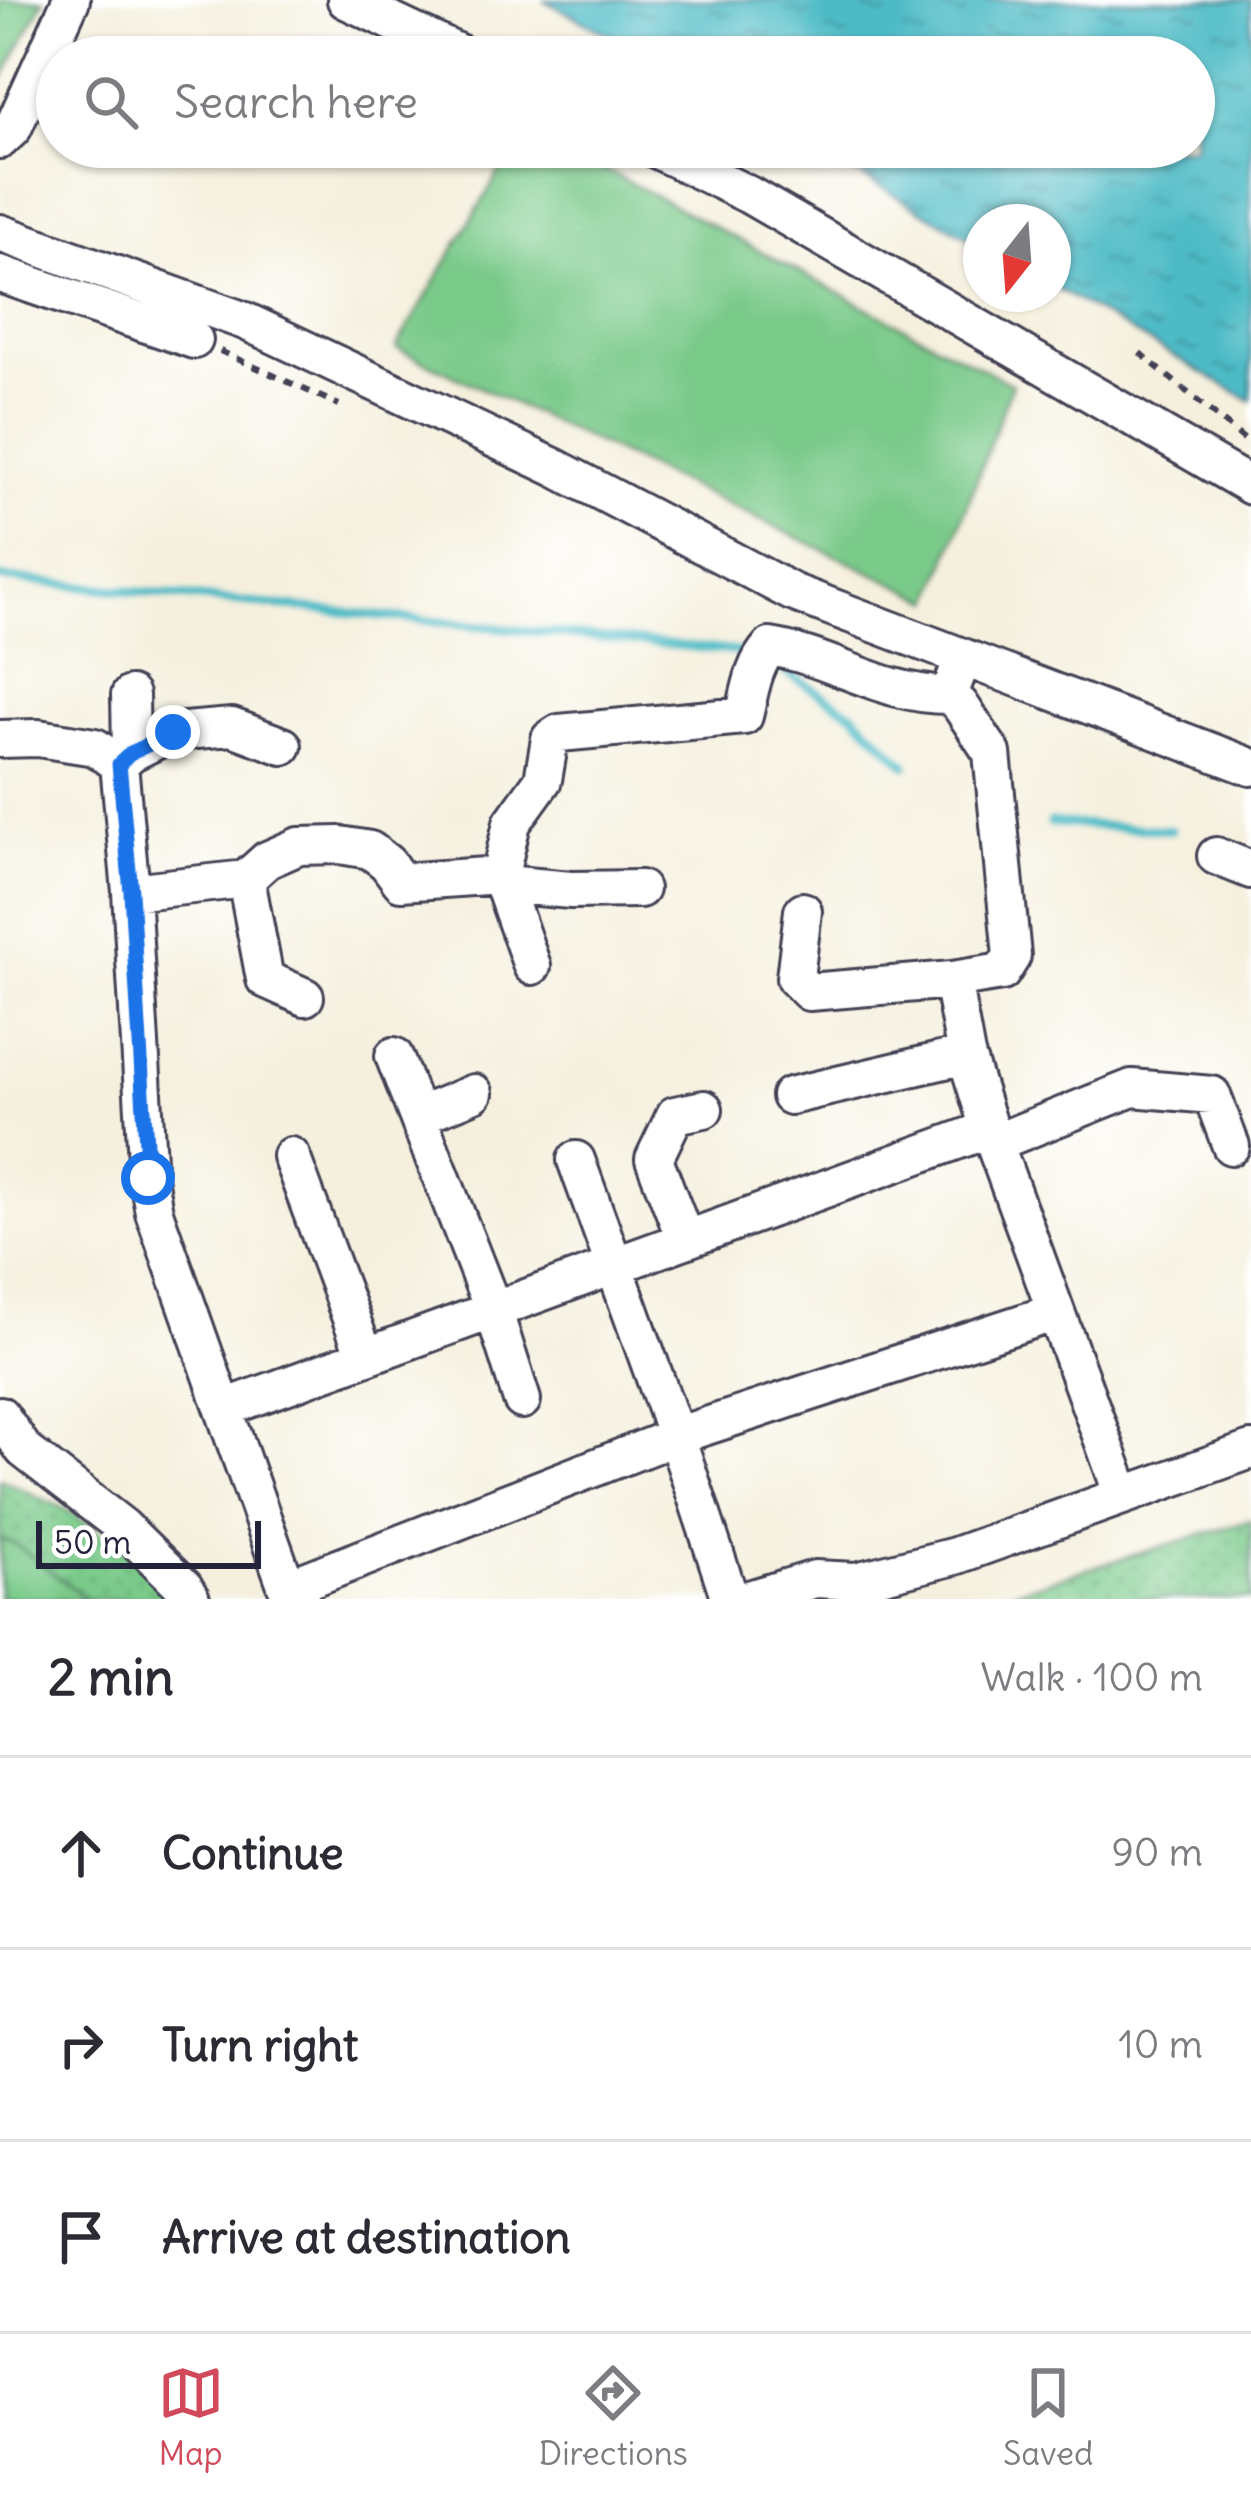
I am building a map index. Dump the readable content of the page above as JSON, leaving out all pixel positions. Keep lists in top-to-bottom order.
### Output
{
  "scale_bar": "50 m",
  "north": "bottom",
  "page": {
    "search": "Search here",
    "scale": "50 m",
    "heading": ["2 min", "Walk · 100 m"],
    "list": [
      ["Continue", "90 m"],
      ["Turn right", "10 m"],
      "Arrive at destination"
    ],
    "nav": ["Map", "Directions", "Saved"]
  }
}
